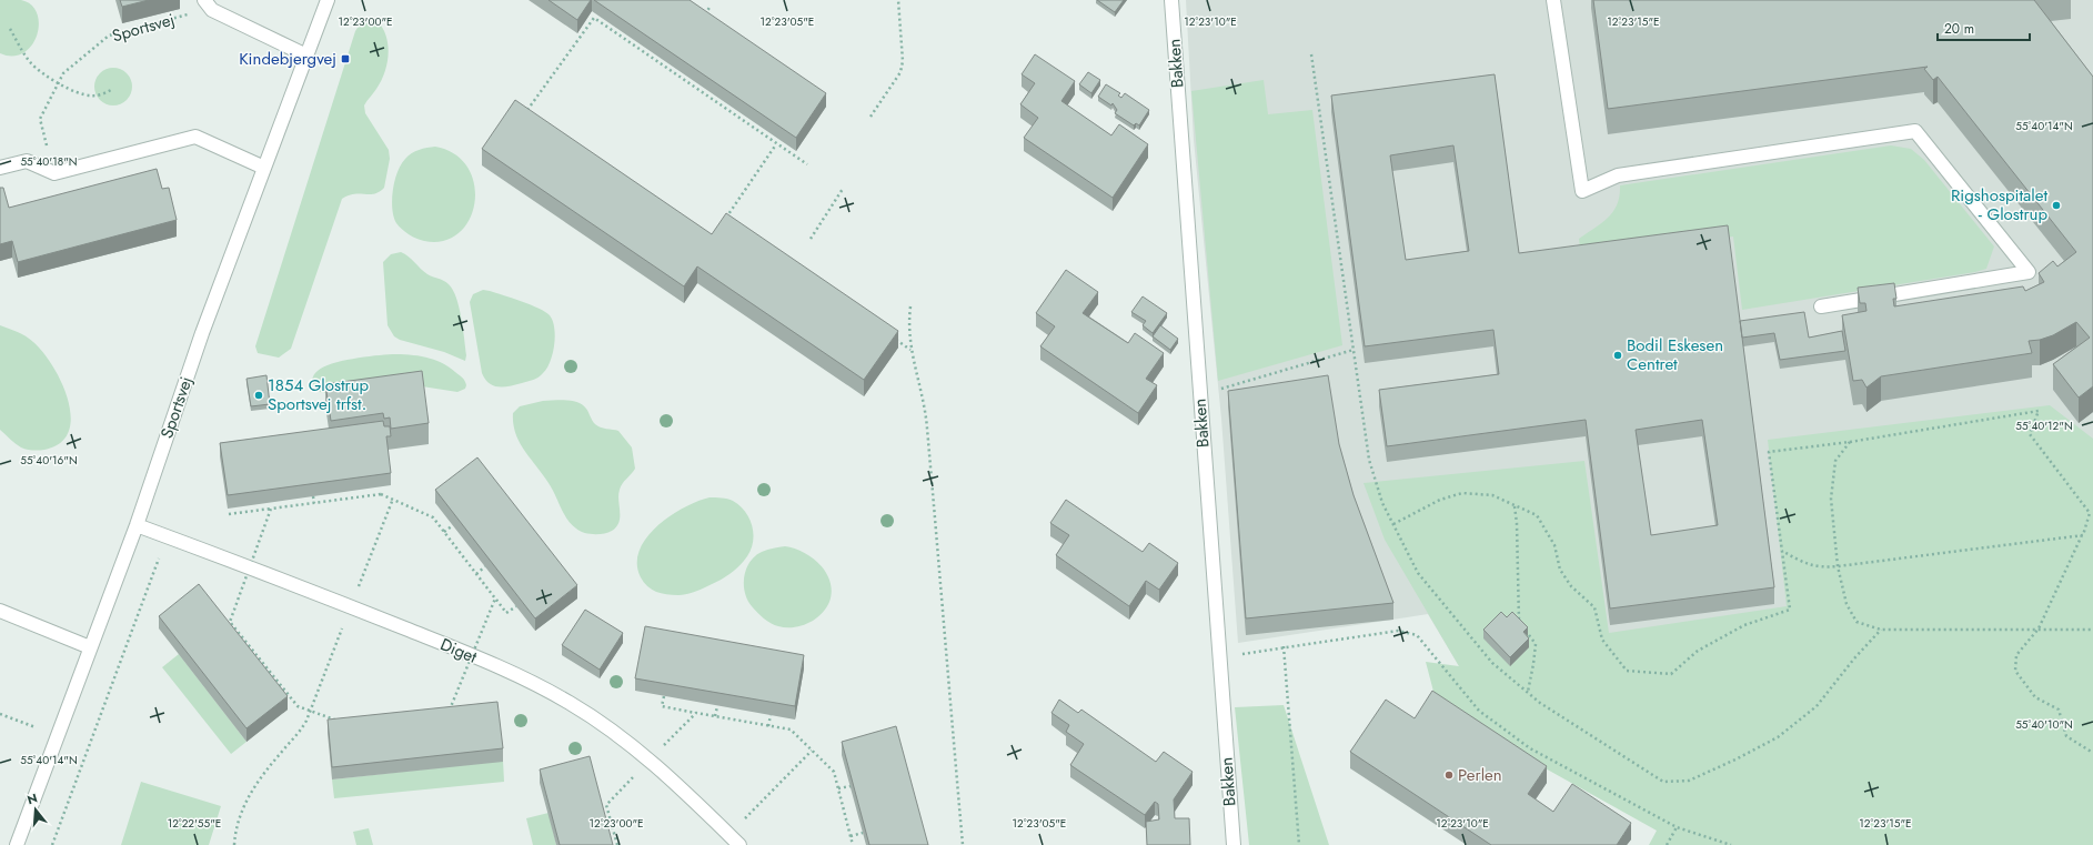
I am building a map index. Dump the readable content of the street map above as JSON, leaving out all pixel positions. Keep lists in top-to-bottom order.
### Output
{
  "streets": {
    "street": ["Sportsvej", "Bakken", "Diget"]
  },
  "crossings": [
    ["Sportsvej", "Diget"]
  ],
  "places": {
    "transit": ["Kindebjergvej"],
    "other": [
      "Rigshospitalet - Glostrup",
      "Bodil Eskesen Centret",
      "1854 Glostrup Sportsvej trfst.",
      "Perlen"
    ]
  },
  "scale_bar": "20 m",
  "north": "top",
  "coordinates": [
    "12°23'00\"E",
    "12°23'05\"E",
    "12°23'10\"E",
    "12°23'15\"E",
    "55°40'14\"N",
    "55°40'18\"N",
    "55°40'12\"N",
    "55°40'16\"N",
    "55°40'10\"N",
    "12°22'55\"E"
  ]
}
